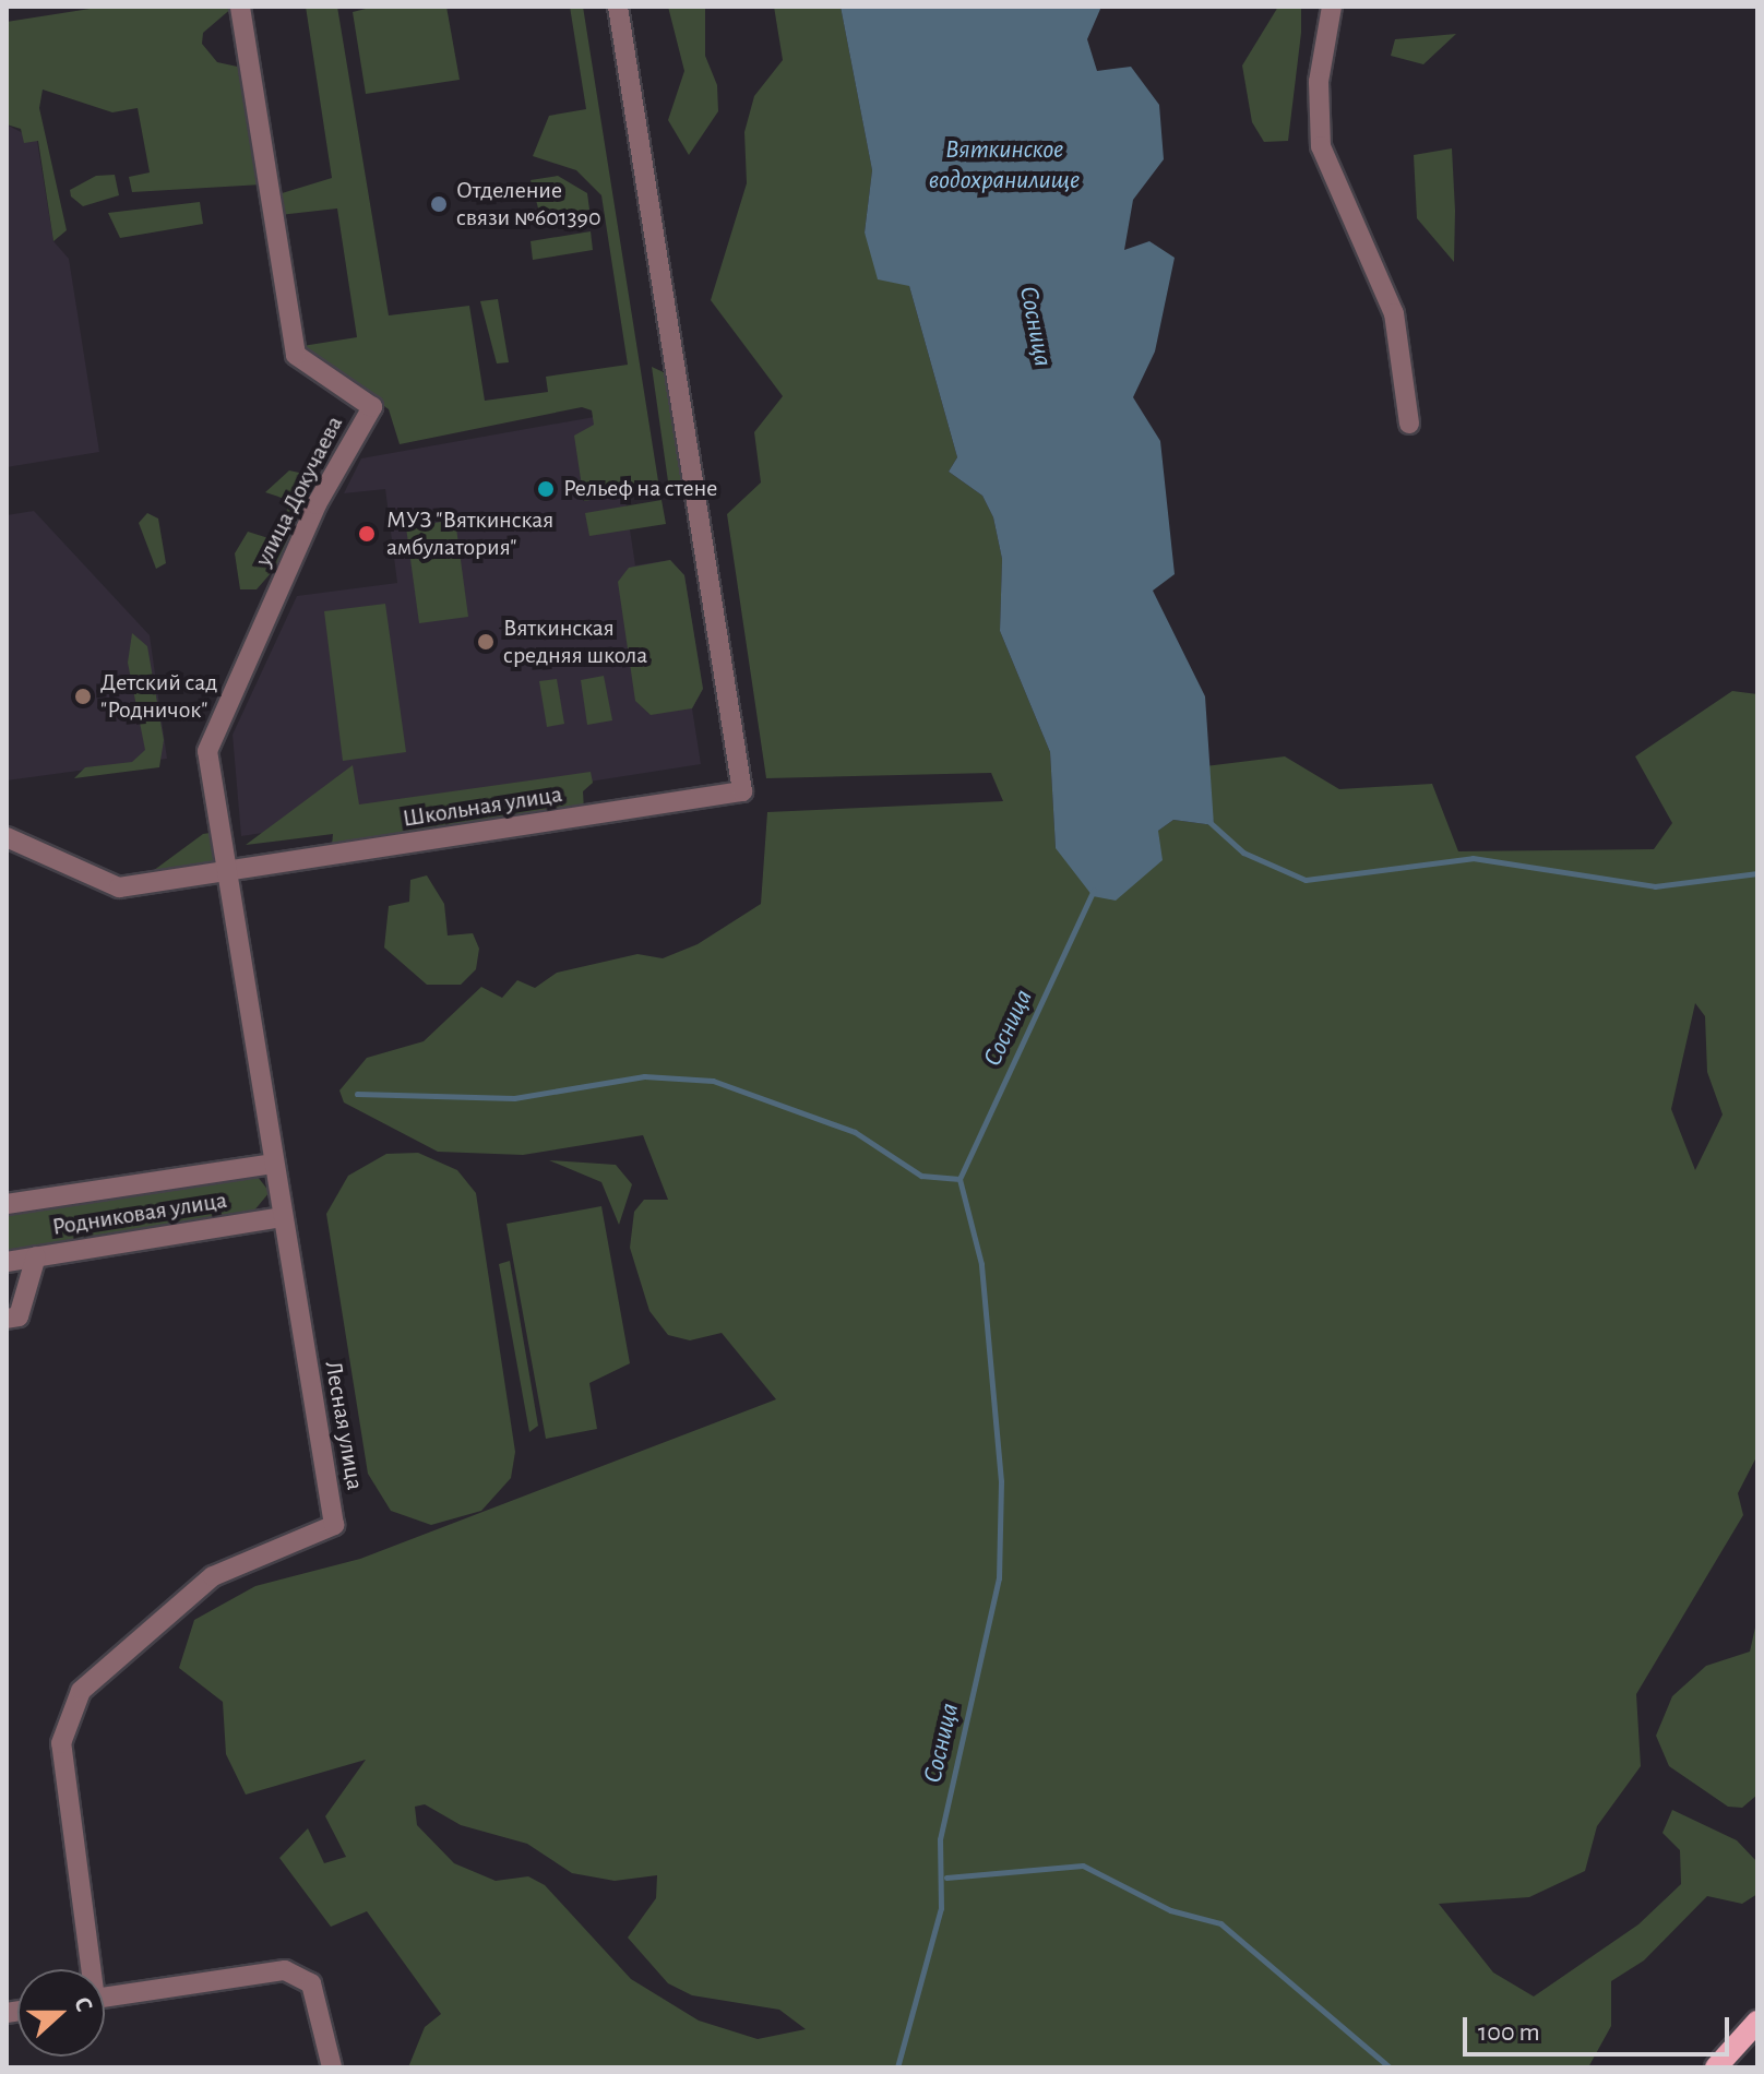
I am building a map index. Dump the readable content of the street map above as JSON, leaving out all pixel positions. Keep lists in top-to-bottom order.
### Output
{
  "streets": {
    "street": [
      "улица Докучаева",
      "Школьная улица",
      "Родниковая улица",
      "Лесная улица"
    ]
  },
  "crossings": [
    ["улица Докучаева", "Школьная улица"],
    ["улица Докучаева", "Лесная улица"],
    ["Школьная улица", "Лесная улица"],
    ["Родниковая улица", "Лесная улица"]
  ],
  "water": ["Вяткинское водохранилище", "Сосница"],
  "places": [
    "Отделение связи №601390",
    "Рельеф на стене",
    "МУЗ \"Вяткинская амбулатория\"",
    "Вяткинская средняя школа",
    "Детский сад \"Родничок\""
  ],
  "scale_bar": "100 m",
  "north": "right"
}
